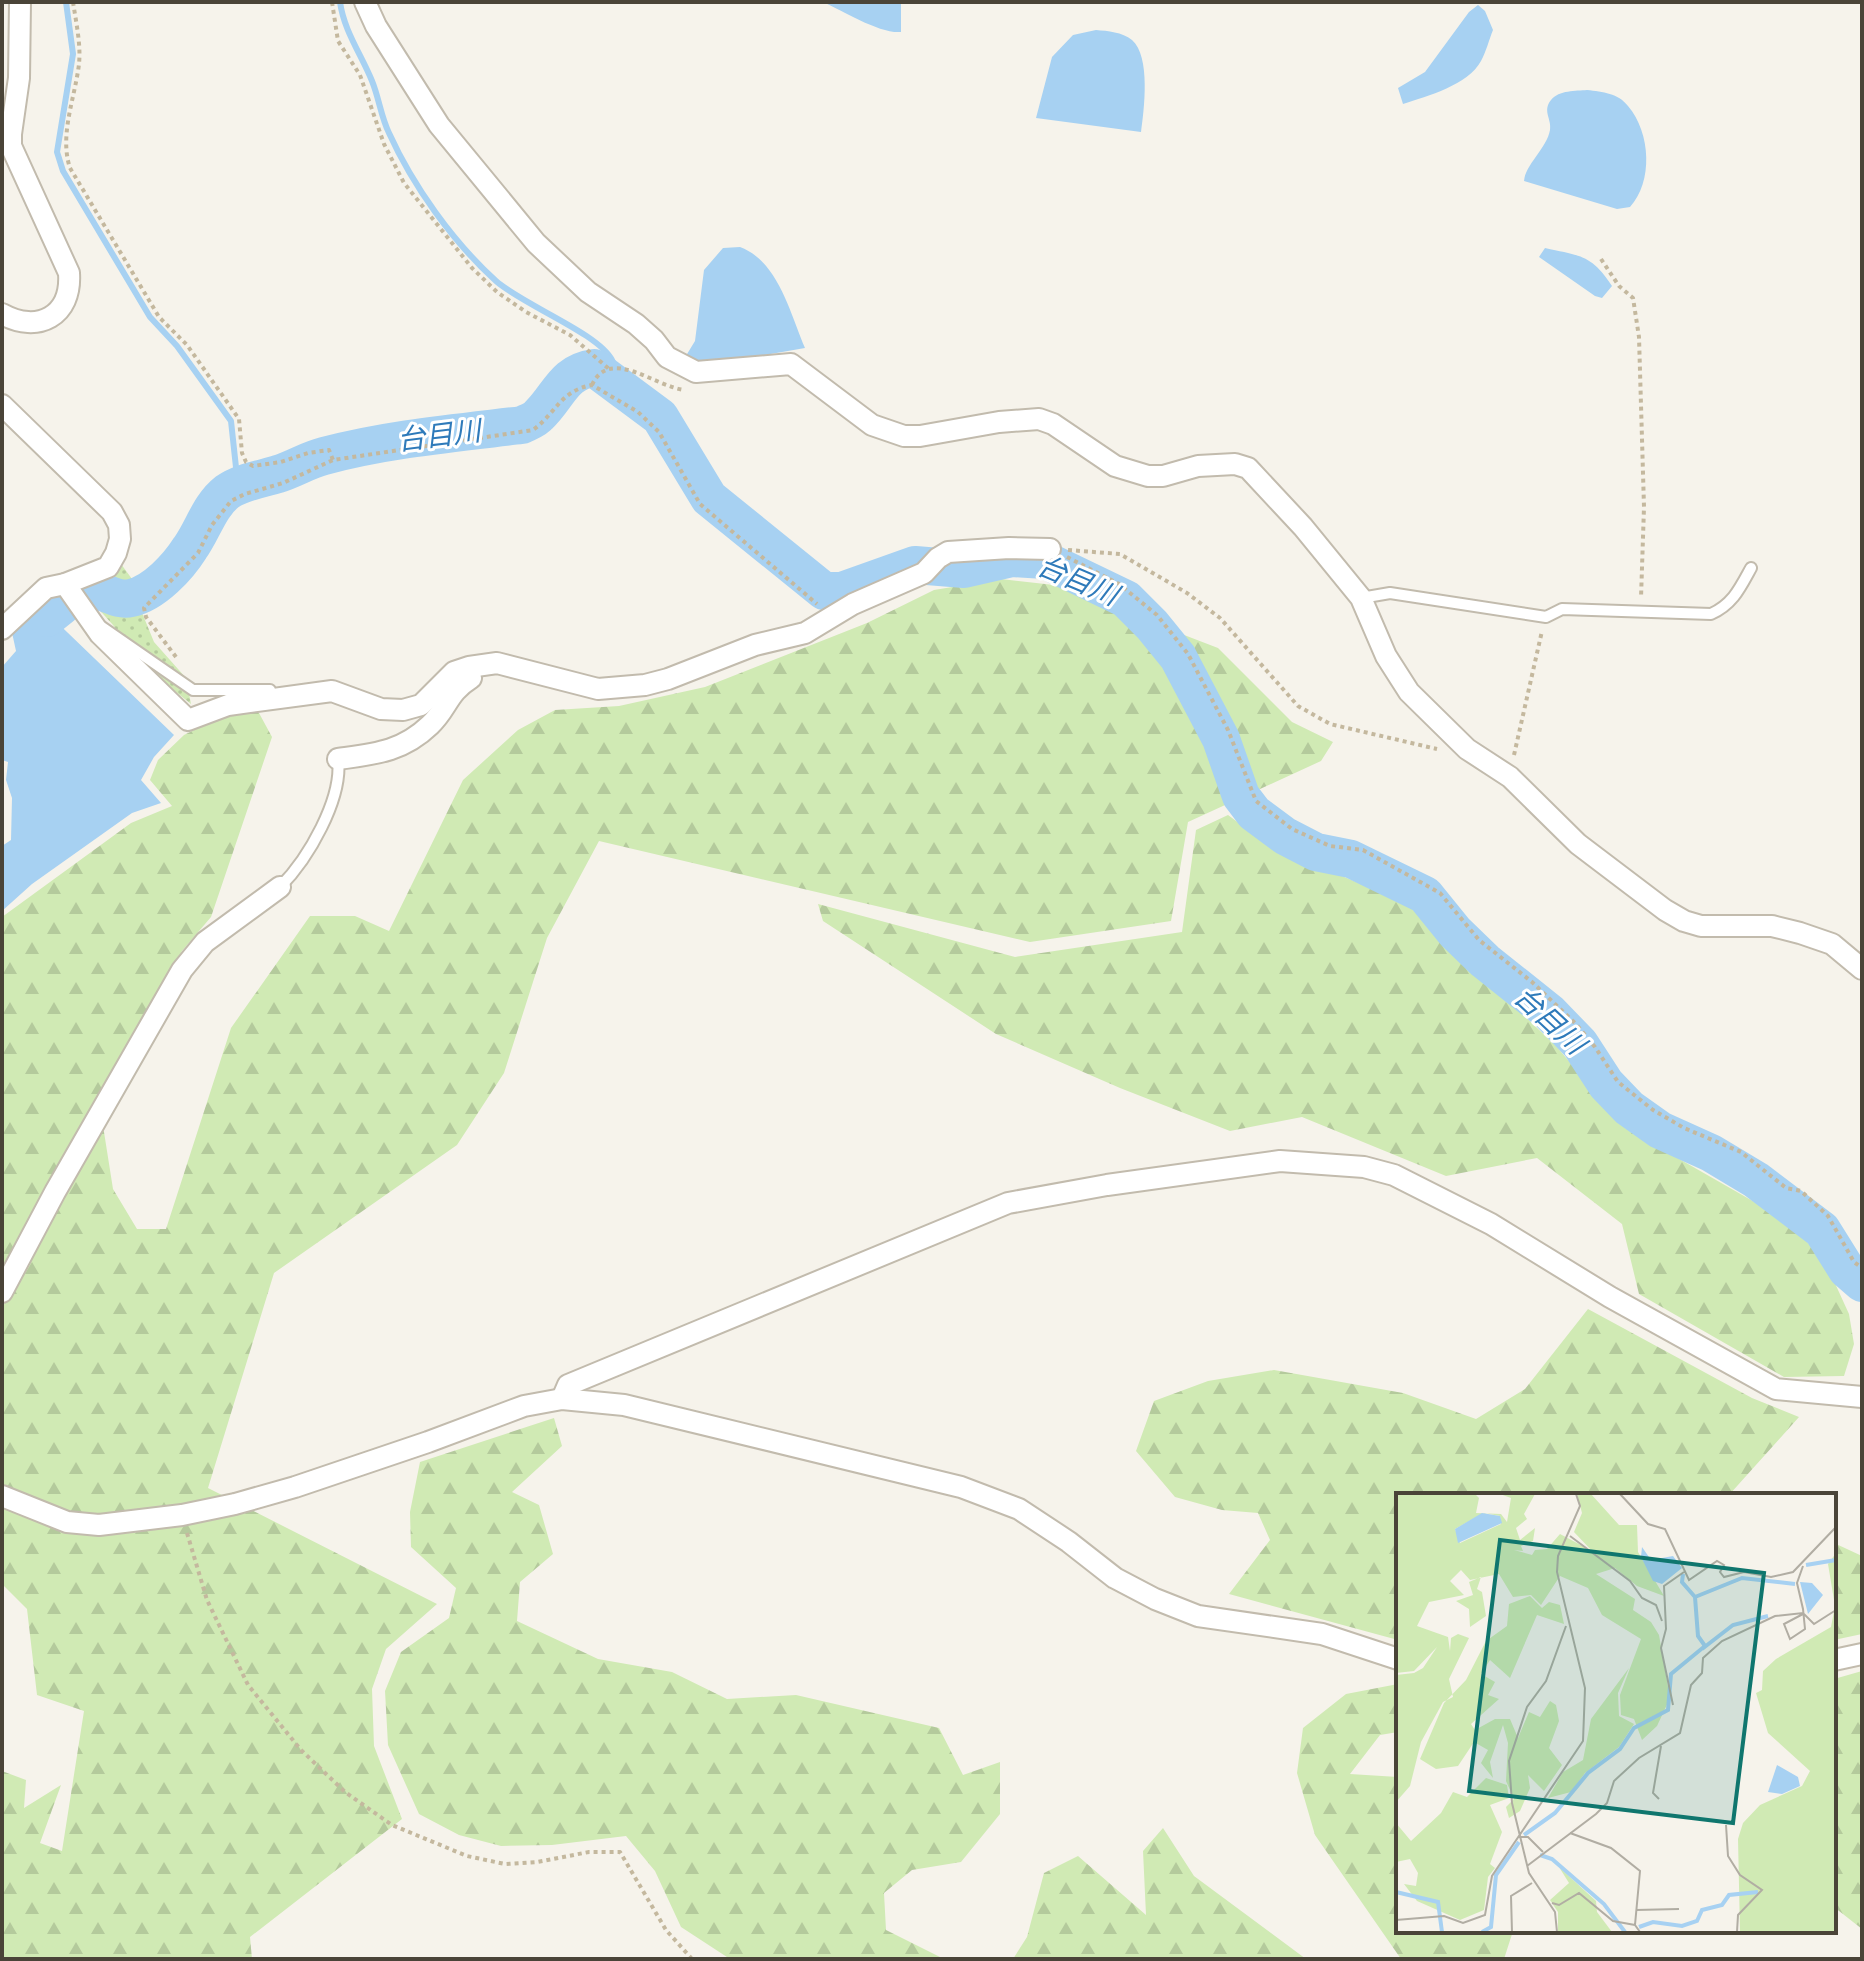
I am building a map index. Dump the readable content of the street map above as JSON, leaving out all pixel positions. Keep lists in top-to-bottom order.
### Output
{
  "water": ["台目川"]
}
